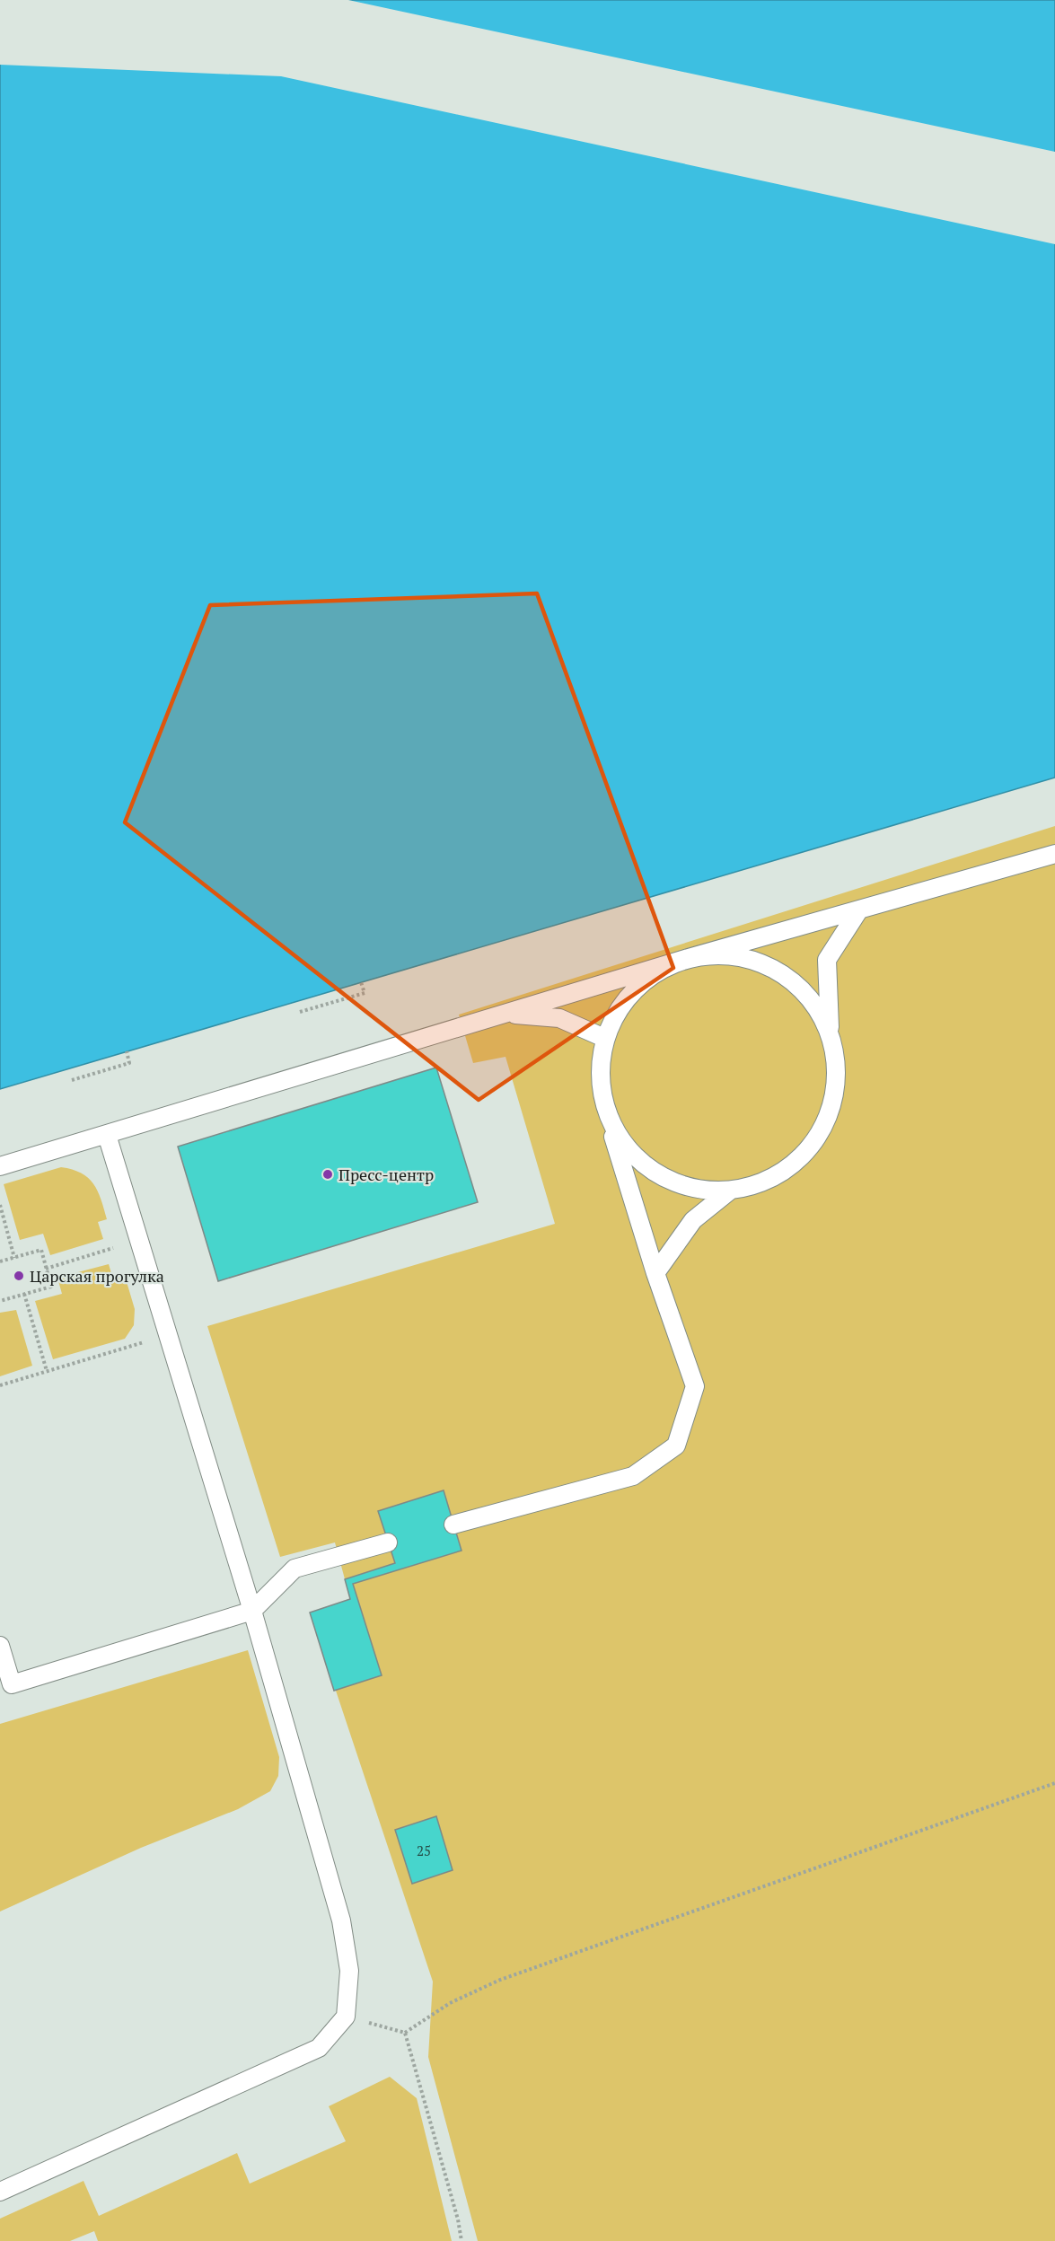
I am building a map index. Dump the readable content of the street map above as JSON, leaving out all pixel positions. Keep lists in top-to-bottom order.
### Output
{
  "places": ["Пресс-центр", "Царская прогулка"],
  "house_numbers": ["25"]
}
